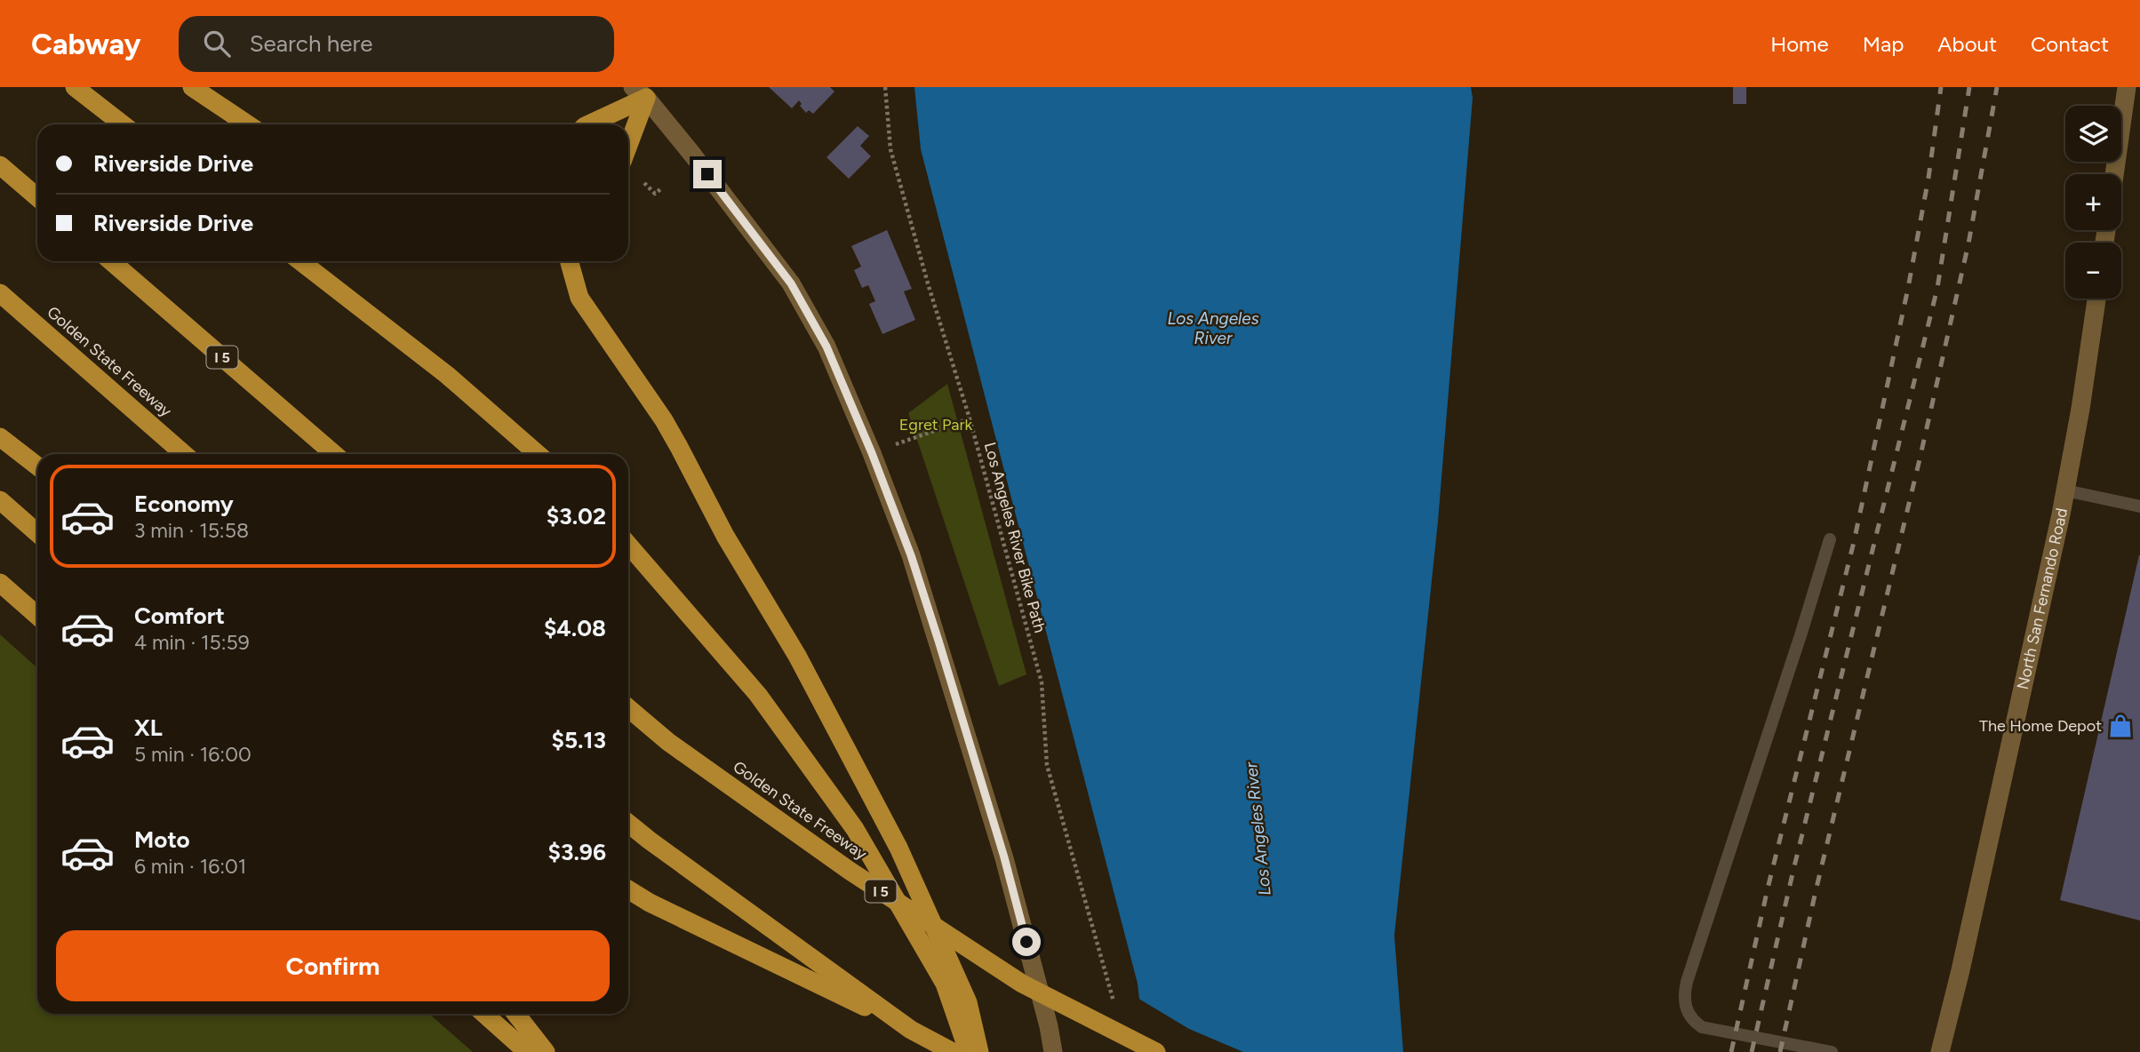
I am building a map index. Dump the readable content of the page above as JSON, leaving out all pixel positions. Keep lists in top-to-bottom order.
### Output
{
  "streets": {
    "highway": ["I 5", "Golden State Freeway"],
    "main road": ["North San Fernando Road"],
    "path": ["Los Angeles River Bike Path"]
  },
  "water": ["Los Angeles River"],
  "parks": ["Egret Park"],
  "places": {
    "shop": ["The Home Depot"]
  },
  "page": {
    "header": "Cabway",
    "search": "Search here",
    "nav": [
      "Home",
      "Map",
      "About",
      "Contact"
    ],
    "map_buttons": ["+", "−"],
    "banner": ["Riverside Drive", "Riverside Drive"],
    "list": [
      {
        "name": "Economy",
        "note": "3 min · 15:58",
        "value": "$3.02"
      },
      {
        "name": "Comfort",
        "note": "4 min · 15:59",
        "value": "$4.08"
      },
      {
        "name": "XL",
        "note": "5 min · 16:00",
        "value": "$5.13"
      },
      {
        "name": "Moto",
        "note": "6 min · 16:01",
        "value": "$3.96"
      }
    ],
    "buttons": "Confirm"
  }
}
